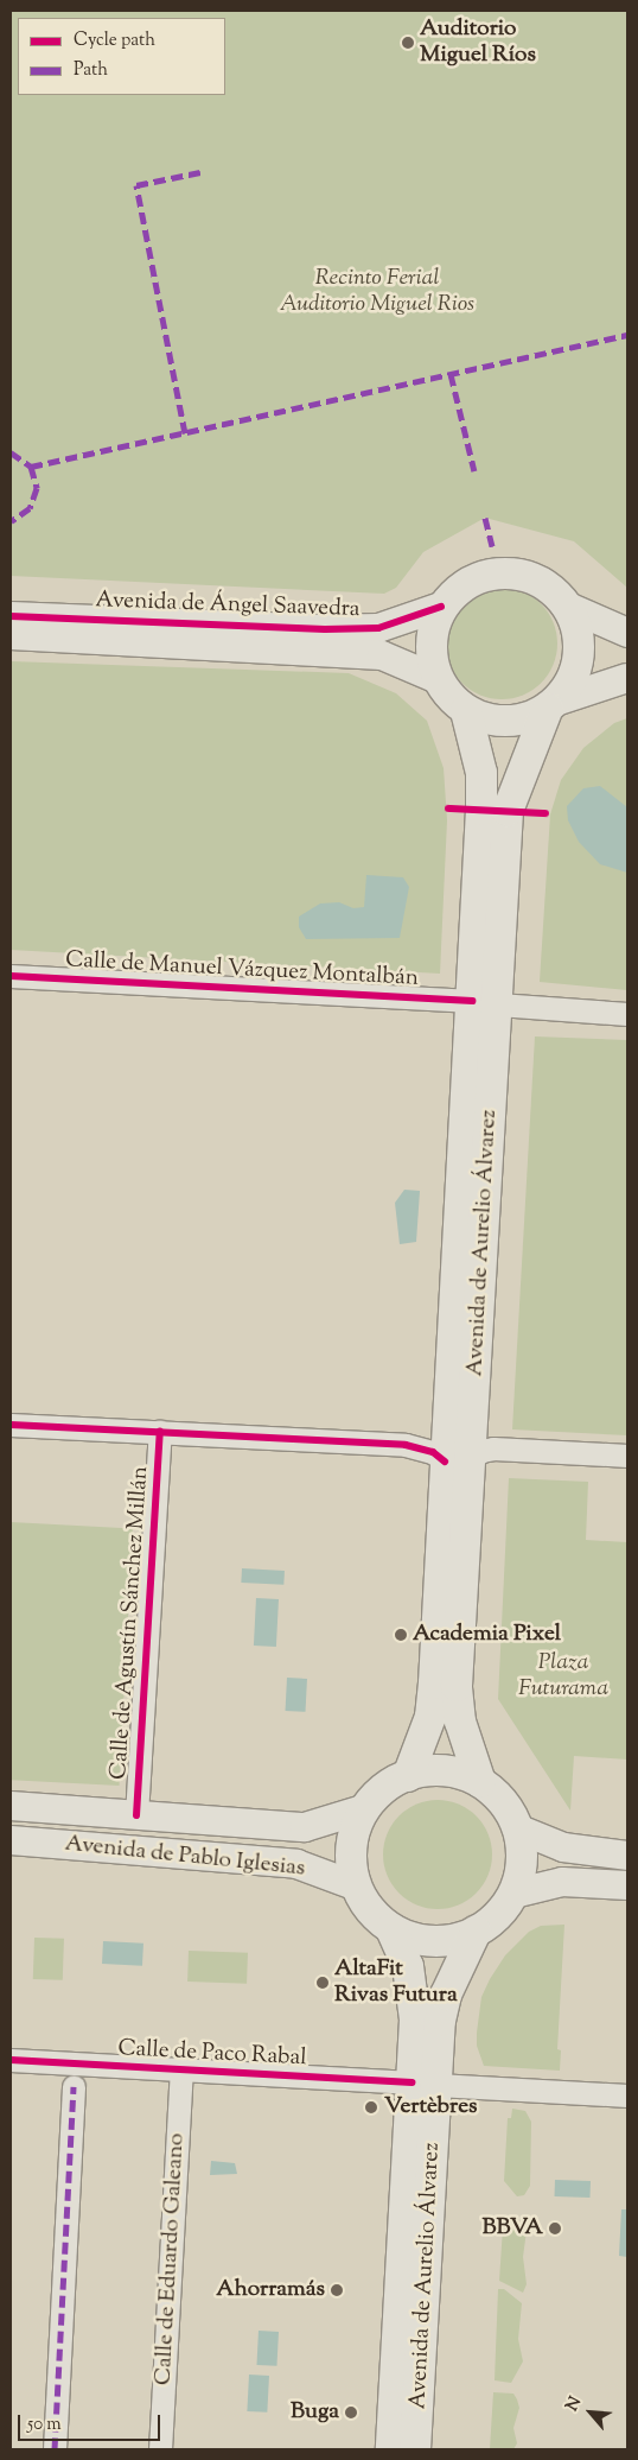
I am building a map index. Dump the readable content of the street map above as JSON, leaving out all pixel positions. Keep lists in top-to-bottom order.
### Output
{
  "streets": {
    "main road": ["Avenida de Aurelio Álvarez"],
    "street": [
      "Avenida de Ángel Saavedra",
      "Calle de Manuel Vázquez Montalbán",
      "Calle de Agustín Sánchez Millán",
      "Avenida de Pablo Iglesias",
      "Calle de Paco Rabal",
      "Calle de Eduardo Galeano"
    ]
  },
  "crossings": [
    ["Avenida de Ángel Saavedra", "Avenida de Aurelio Álvarez"],
    ["Calle de Manuel Vázquez Montalbán", "Avenida de Aurelio Álvarez"],
    ["Avenida de Aurelio Álvarez", "Avenida de Pablo Iglesias"],
    ["Avenida de Aurelio Álvarez", "Calle de Paco Rabal"],
    ["Calle de Agustín Sánchez Millán", "Avenida de Pablo Iglesias"],
    ["Calle de Paco Rabal", "Calle de Eduardo Galeano"]
  ],
  "parks": ["Recinto Ferial Auditorio Miguel Rios", "Plaza Futurama"],
  "places": [
    "Auditorio Miguel Ríos",
    "Academia Pixel",
    "AltaFit Rivas Futura",
    "Vertèbres",
    "BBVA",
    "Ahorramás",
    "Buga"
  ],
  "legend": ["Cycle path", "Path"],
  "scale_bar": "50 m",
  "north": "top left"
}
